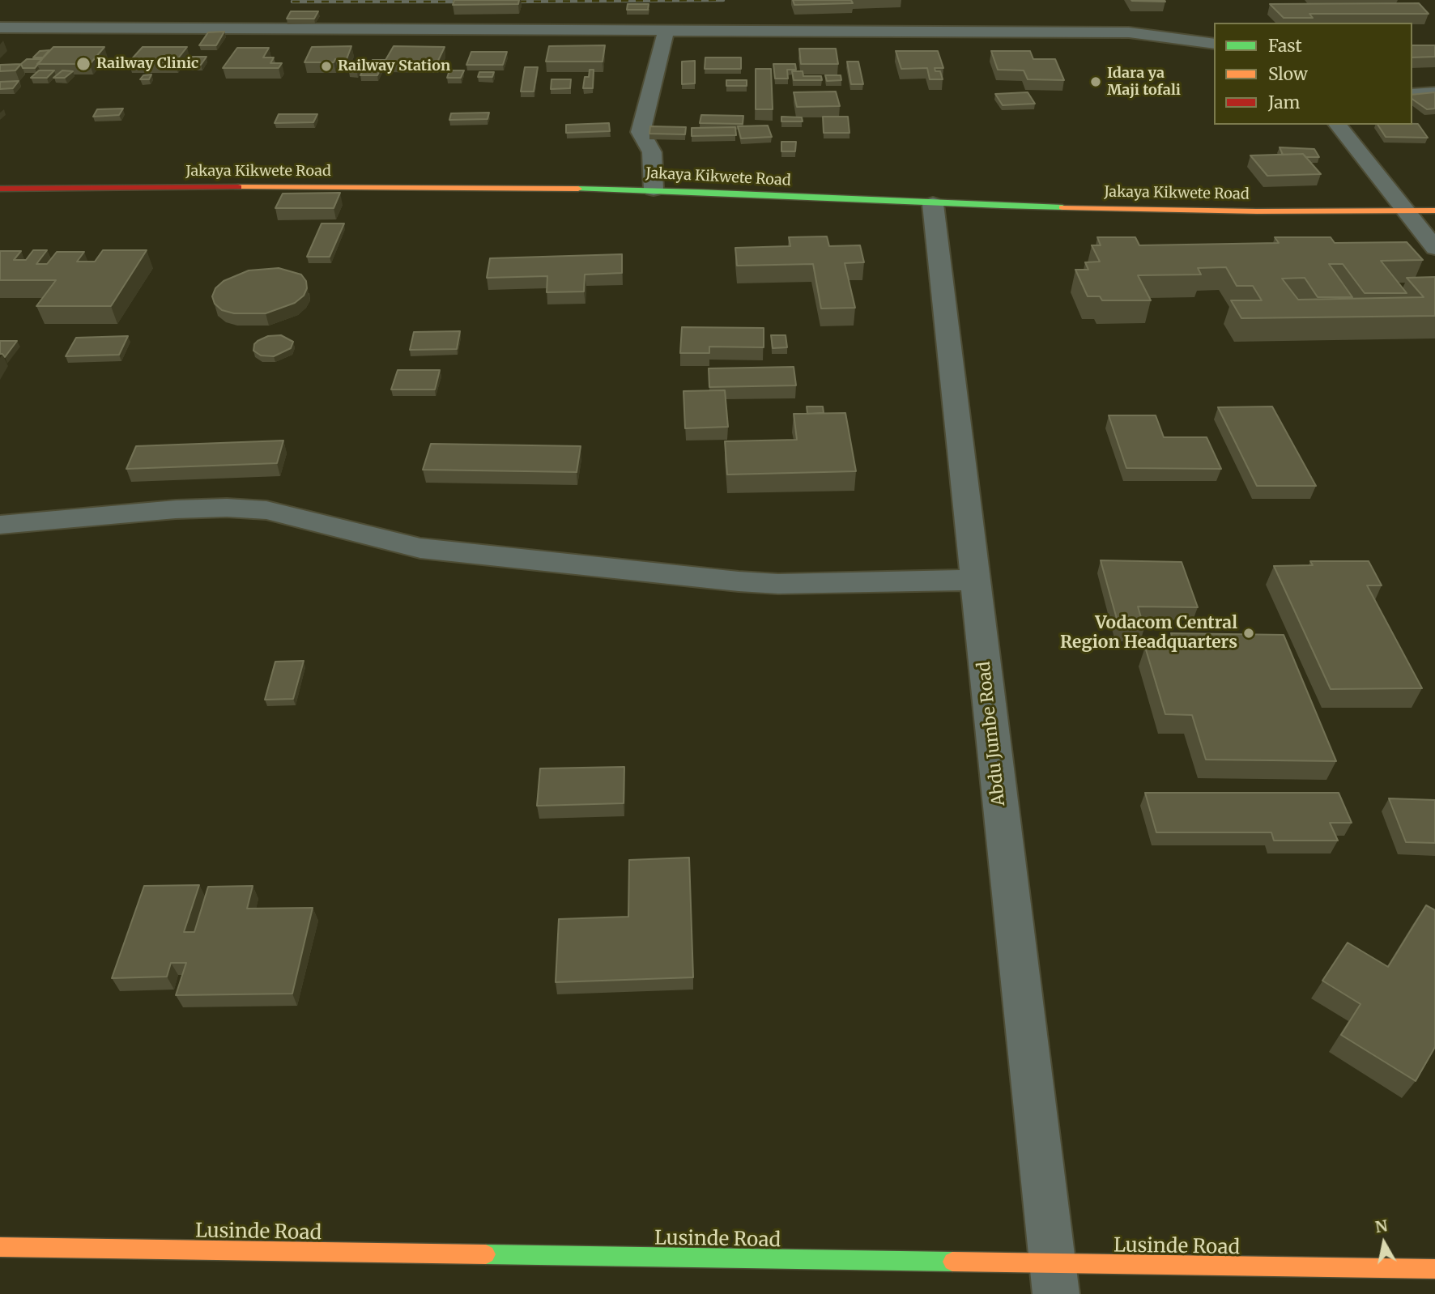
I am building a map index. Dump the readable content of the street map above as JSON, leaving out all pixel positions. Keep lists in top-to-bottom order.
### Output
{
  "streets": {
    "main road": ["Jakaya Kikwete Road", "Lusinde Road"],
    "street": ["Abdu Jumbe Road"]
  },
  "crossings": [
    ["Jakaya Kikwete Road", "Abdu Jumbe Road"],
    ["Abdu Jumbe Road", "Lusinde Road"]
  ],
  "places": [
    "Railway Clinic",
    "Railway Station",
    "Idara ya Maji tofali",
    "Vodacom Central Region Headquarters"
  ],
  "legend": ["Fast", "Slow", "Jam"],
  "north": "top"
}
